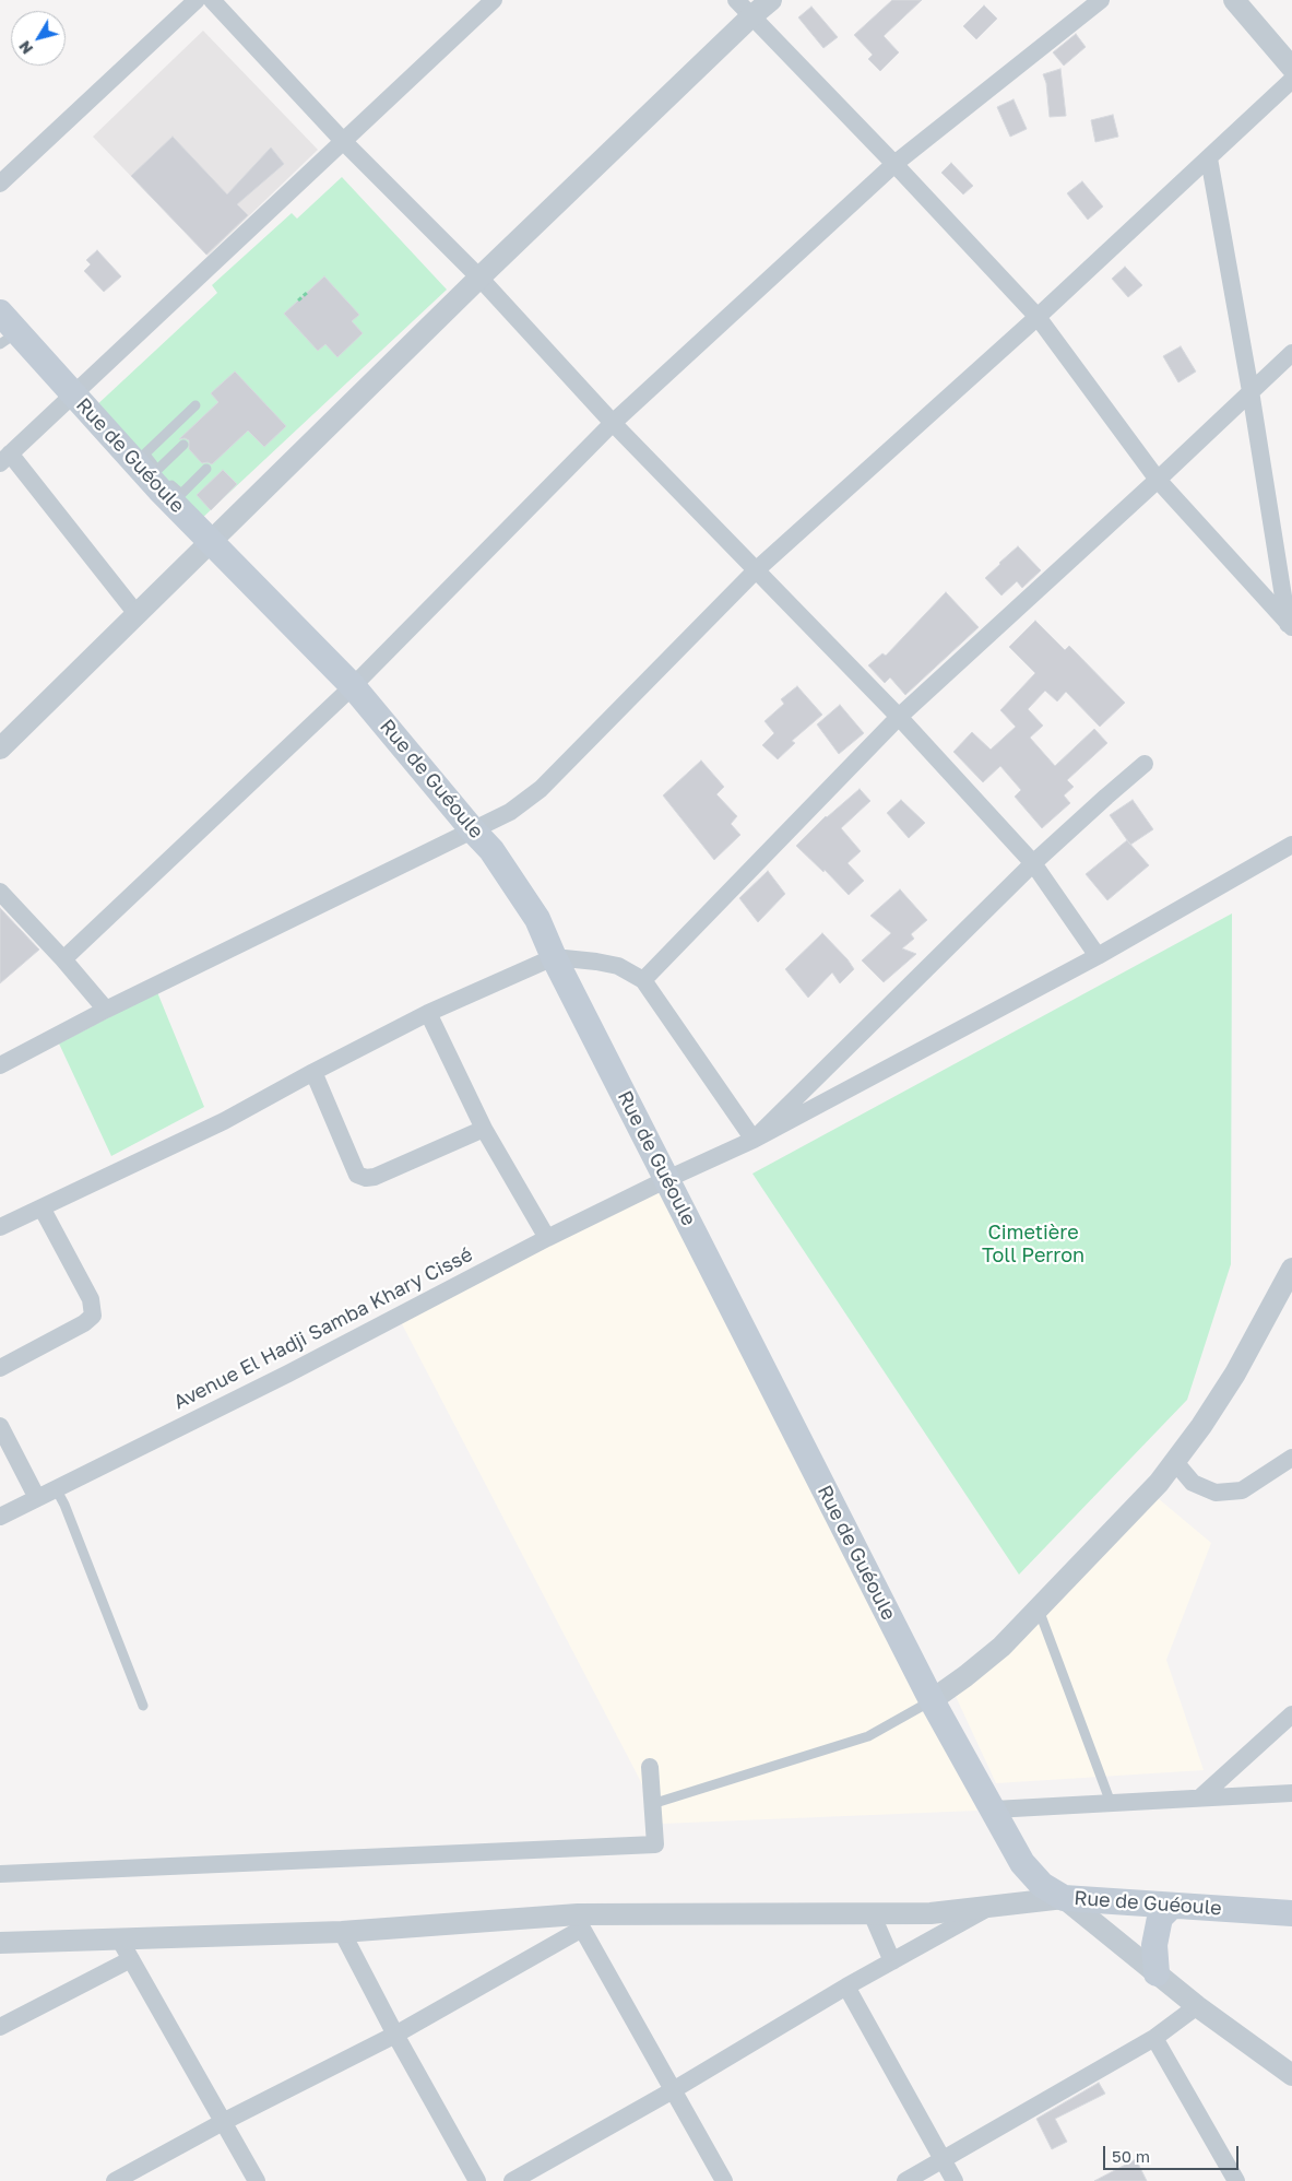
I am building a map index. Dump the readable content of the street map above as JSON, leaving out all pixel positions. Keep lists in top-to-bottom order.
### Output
{
  "streets": {
    "main road": ["Rue de Guéoule"],
    "street": ["Avenue El Hadji Samba Khary Cissé"]
  },
  "crossings": [
    ["Rue de Guéoule", "Avenue El Hadji Samba Khary Cissé"]
  ],
  "parks": ["Cimetière Toll Perron"],
  "scale_bar": "50 m",
  "north": "bottom left"
}
